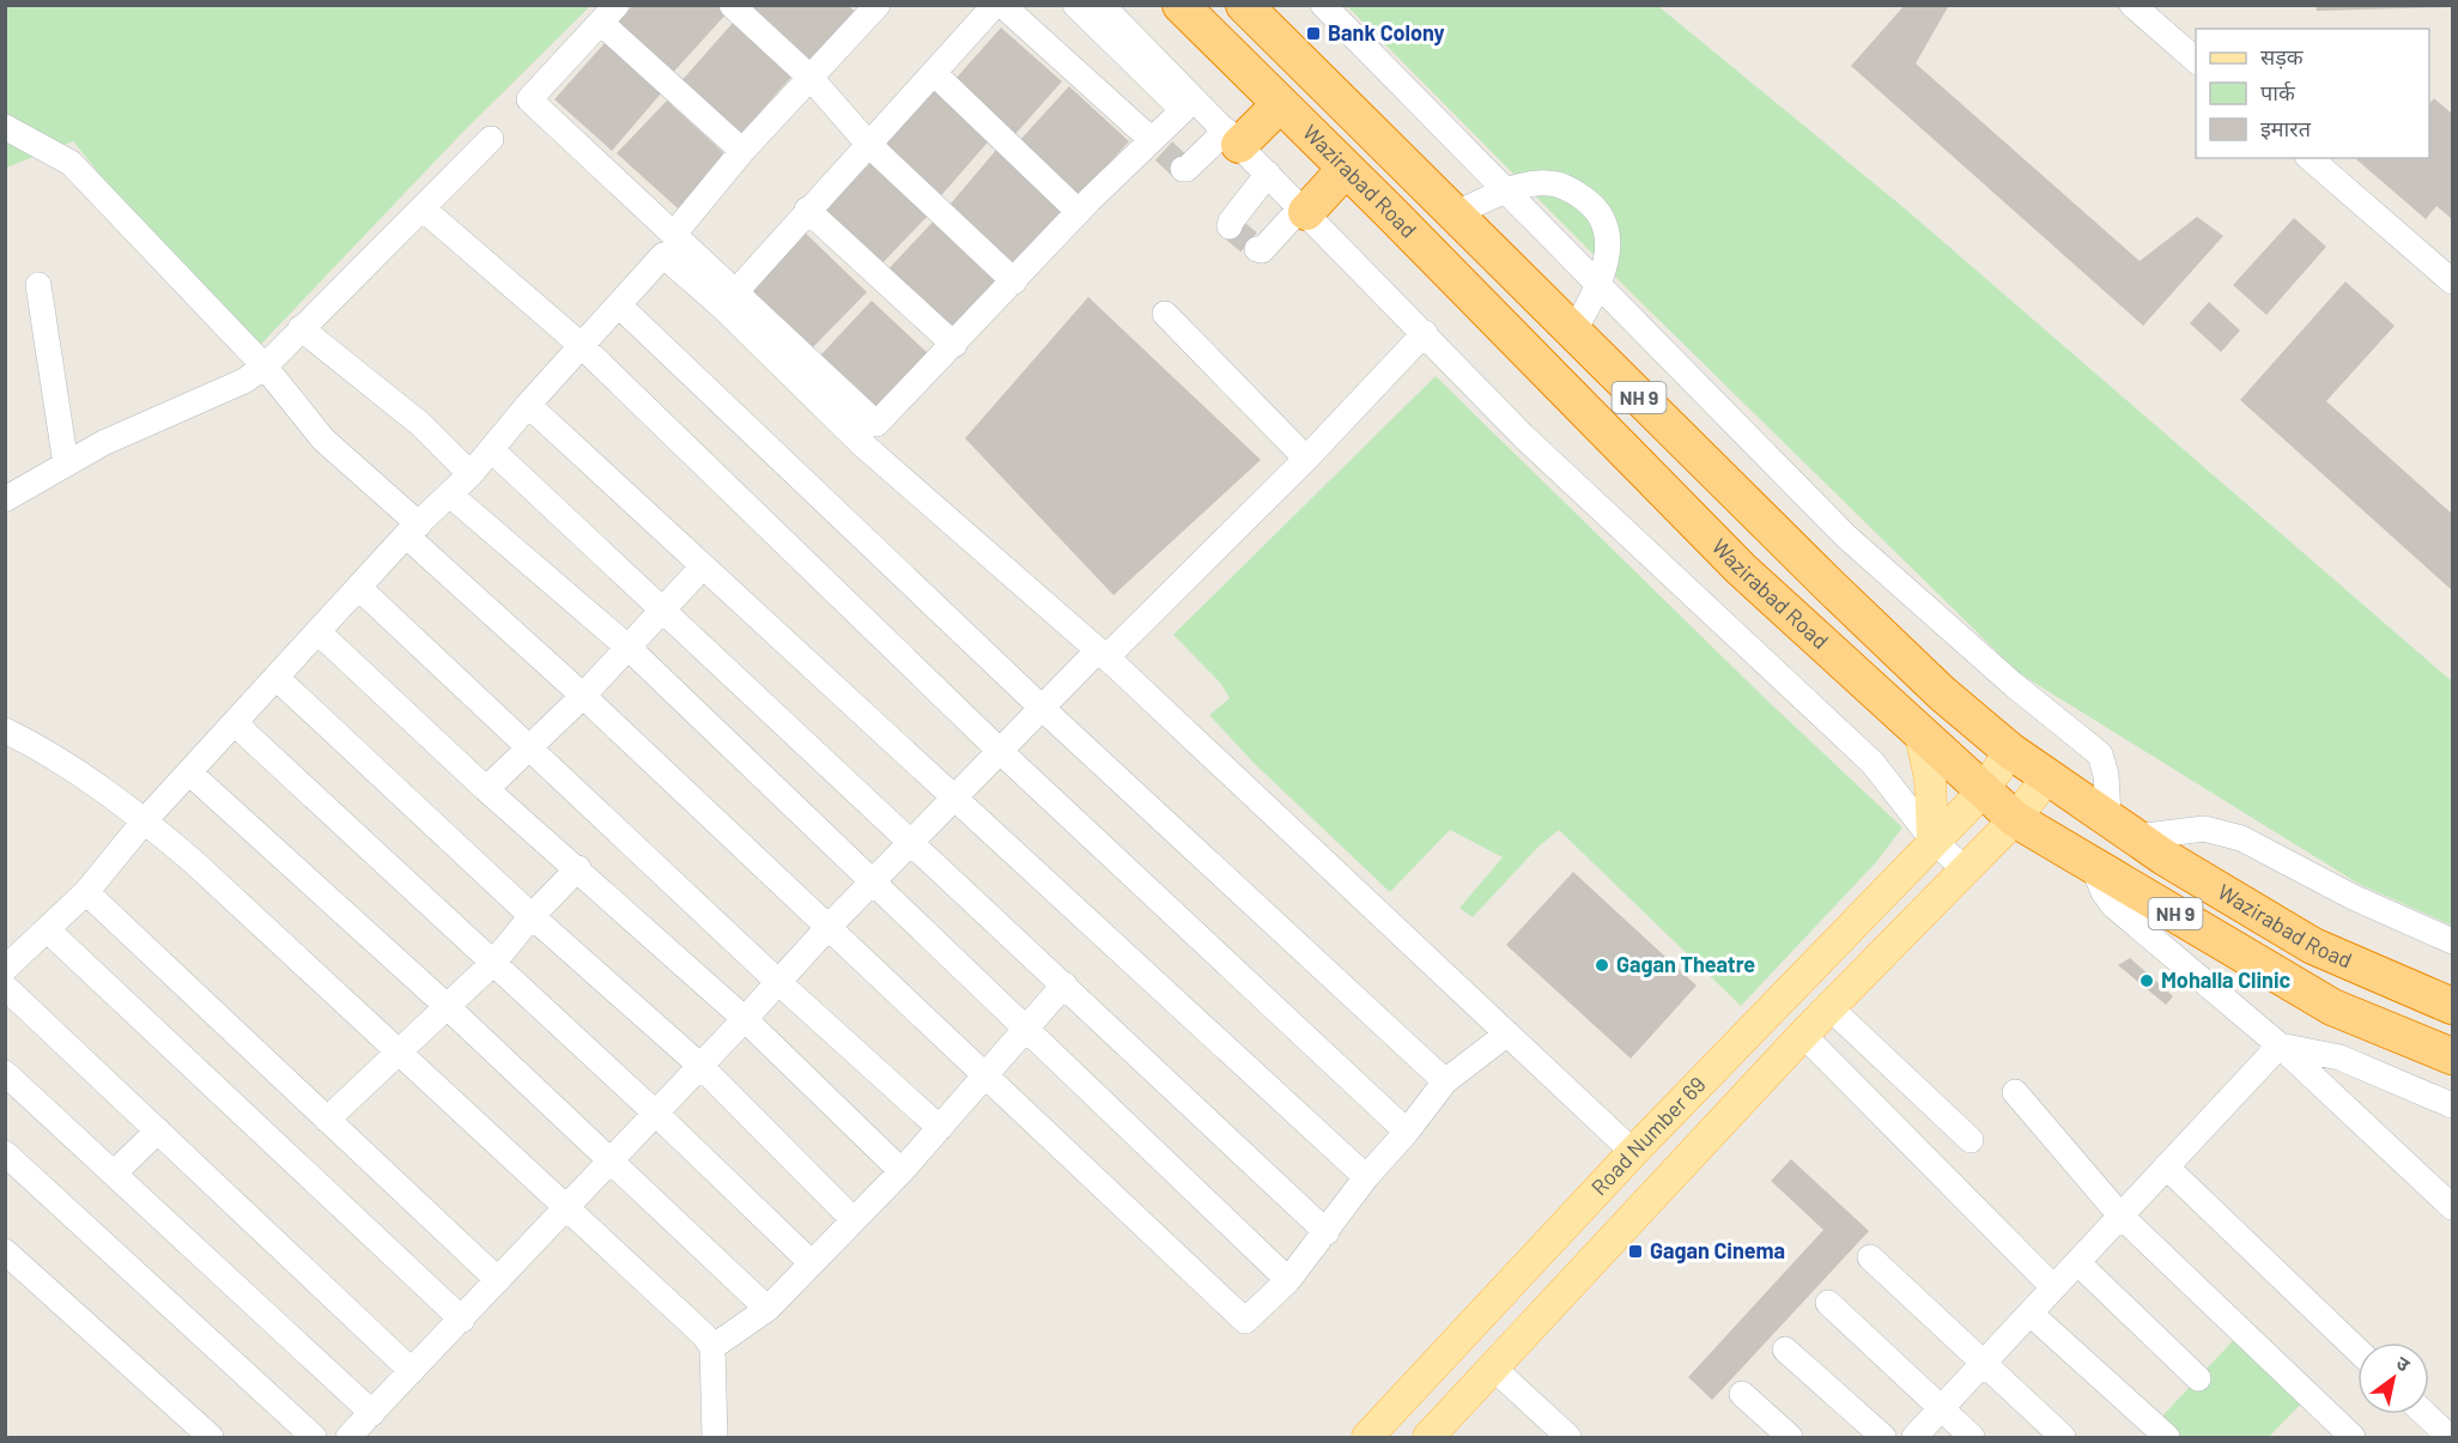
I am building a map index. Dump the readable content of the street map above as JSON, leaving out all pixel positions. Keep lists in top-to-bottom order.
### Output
{
  "streets": {
    "highway": ["Wazirabad Road", "NH 9"],
    "main road": ["Road Number 69"]
  },
  "crossings": [
    ["Wazirabad Road", "Road Number 69"]
  ],
  "places": {
    "transit": ["Bank Colony", "Gagan Cinema"],
    "other": ["Gagan Theatre", "Mohalla Clinic"]
  },
  "legend": ["सड़क", "पार्क", "इमारत"],
  "north": "top right"
}
